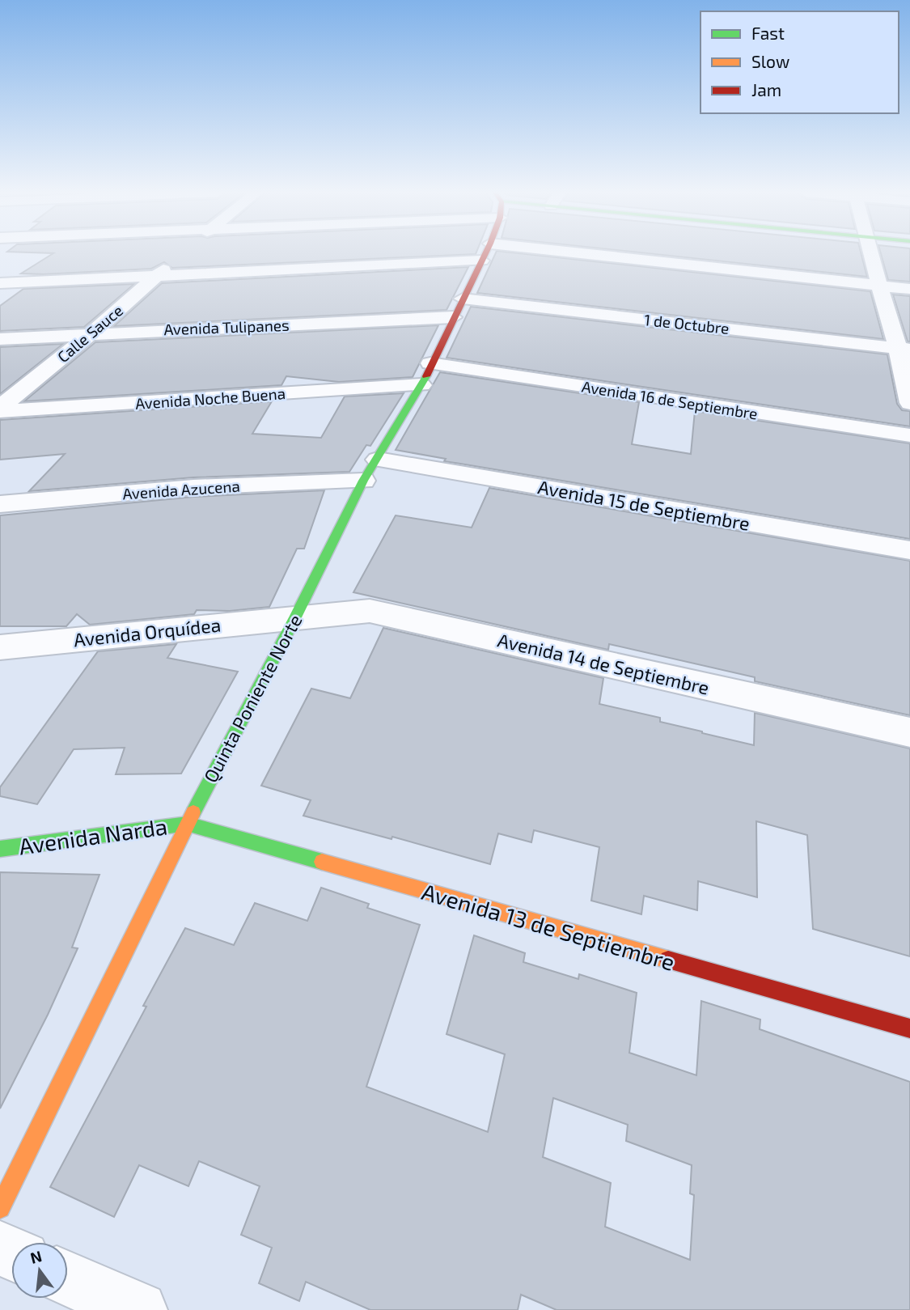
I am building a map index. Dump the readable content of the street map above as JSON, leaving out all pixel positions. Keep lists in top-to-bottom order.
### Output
{
  "streets": {
    "street": [
      "1 de Octubre",
      "Avenida Tulipanes",
      "Calle Sauce",
      "Avenida Noche Buena",
      "Avenida 16 de Septiembre",
      "Avenida Azucena",
      "Avenida 15 de Septiembre",
      "Avenida Orquídea",
      "Avenida 14 de Septiembre",
      "Quinta Poniente Norte",
      "Avenida Narda",
      "Avenida 13 de Septiembre"
    ]
  },
  "crossings": [
    ["1 de Octubre", "Quinta Poniente Norte"],
    ["Avenida Tulipanes", "Calle Sauce"],
    ["Avenida Tulipanes", "Quinta Poniente Norte"],
    ["Calle Sauce", "Avenida Noche Buena"],
    ["Avenida Noche Buena", "Quinta Poniente Norte"],
    ["Avenida 16 de Septiembre", "Quinta Poniente Norte"],
    ["Avenida Azucena", "Avenida 15 de Septiembre"],
    ["Avenida Azucena", "Quinta Poniente Norte"],
    ["Avenida 15 de Septiembre", "Quinta Poniente Norte"],
    ["Avenida Orquídea", "Avenida 14 de Septiembre"],
    ["Avenida Orquídea", "Quinta Poniente Norte"],
    ["Avenida 14 de Septiembre", "Quinta Poniente Norte"],
    ["Quinta Poniente Norte", "Avenida Narda"],
    ["Quinta Poniente Norte", "Avenida 13 de Septiembre"],
    ["Avenida Narda", "Avenida 13 de Septiembre"]
  ],
  "legend": ["Fast", "Slow", "Jam"],
  "north": "top"
}
